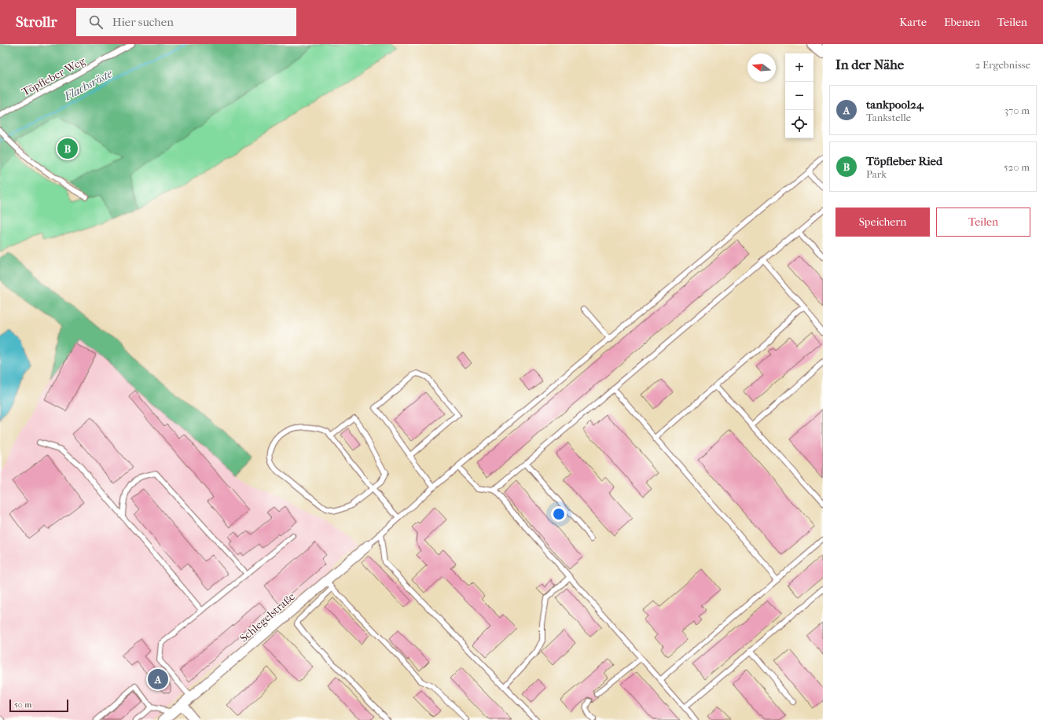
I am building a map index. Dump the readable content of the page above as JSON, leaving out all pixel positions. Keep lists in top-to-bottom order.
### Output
{
  "streets": {
    "street": ["Schlegelstraße"],
    "lane": ["Töpfleber Weg"]
  },
  "water": ["Flachsröste"],
  "scale_bar": "50 m",
  "north": "left",
  "page": {
    "header": "Strollr",
    "search": "Hier suchen",
    "nav": ["Karte", "Ebenen", "Teilen"],
    "heading": ["In der Nähe", "2 Ergebnisse"],
    "map_buttons": ["+", "−"],
    "list": [
      {
        "mark": "A",
        "name": "tankpool24",
        "note": "Tankstelle",
        "value": "370 m"
      },
      {
        "mark": "B",
        "name": "Töpfleber Ried",
        "note": "Park",
        "value": "520 m"
      }
    ],
    "pins": ["B", "A"],
    "buttons": ["Speichern", "Teilen"],
    "scale": "50 m"
  }
}
